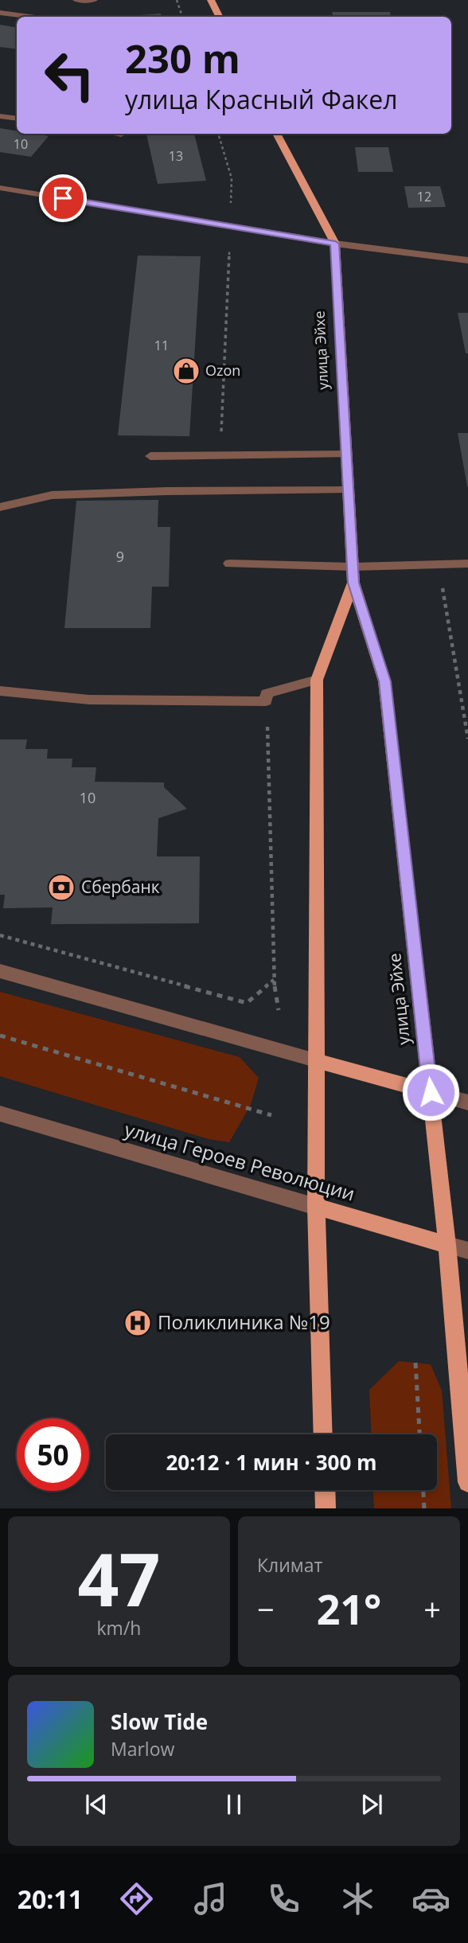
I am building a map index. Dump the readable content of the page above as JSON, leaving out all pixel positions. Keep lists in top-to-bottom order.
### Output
{
  "streets": {
    "main road": ["улица Эйхе", "улица Героев Революции"]
  },
  "crossings": [
    ["улица Эйхе", "улица Героев Революции"]
  ],
  "places": {
    "shop": ["Ozon"],
    "bank": ["Сбербанк"],
    "hospital": ["Поликлиника №19"]
  },
  "house_numbers": [
    "10",
    "13",
    "12",
    "11",
    "9",
    "10"
  ],
  "page": {
    "turn": ["230 m", "улица Красный Факел"],
    "limit": "50",
    "trip": "20:12 · 1 мин · 300 m",
    "tile": [
      ["47", "km/h"],
      "Климат"
    ],
    "heat": ["−", "21°", "+"],
    "song": ["Slow Tide", "Marlow"],
    "tabs": "20:11"
  }
}
